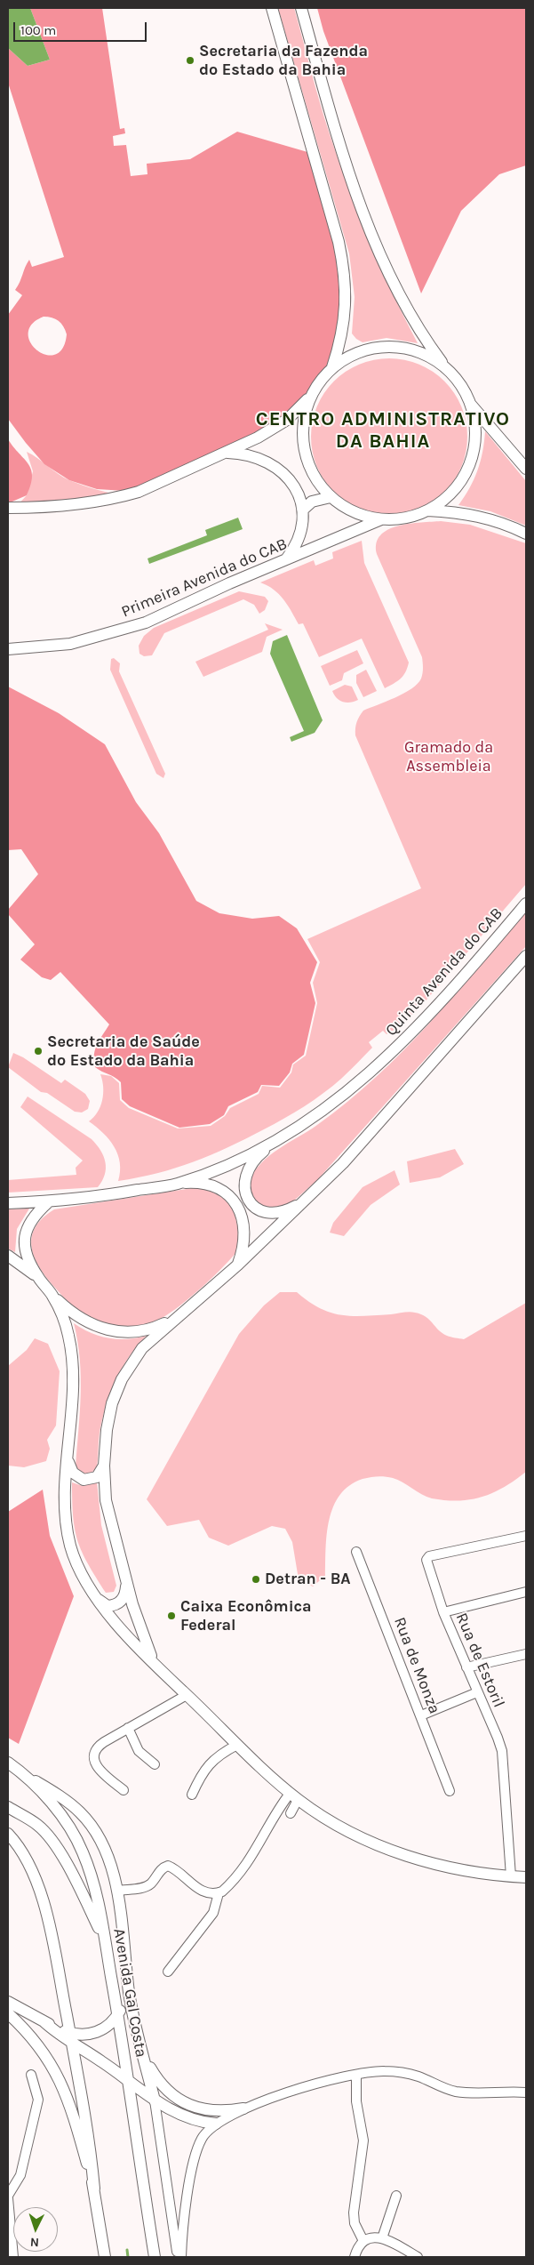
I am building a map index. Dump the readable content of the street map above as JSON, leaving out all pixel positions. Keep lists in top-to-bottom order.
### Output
{
  "streets": {
    "main road": ["Primeira Avenida do CAB", "Quinta Avenida do CAB", "Avenida Gal Costa"],
    "street": ["Rua de Estoril", "Rua de Monza"]
  },
  "districts": ["CENTRO ADMINISTRATIVO DA BAHIA"],
  "parks": ["Gramado da Assembleia"],
  "places": [
    "Secretaria da Fazenda do Estado da Bahia",
    "Secretaria de Saúde do Estado da Bahia",
    "Detran - BA",
    "Caixa Econômica Federal"
  ],
  "scale_bar": "100 m",
  "north": "bottom"
}
